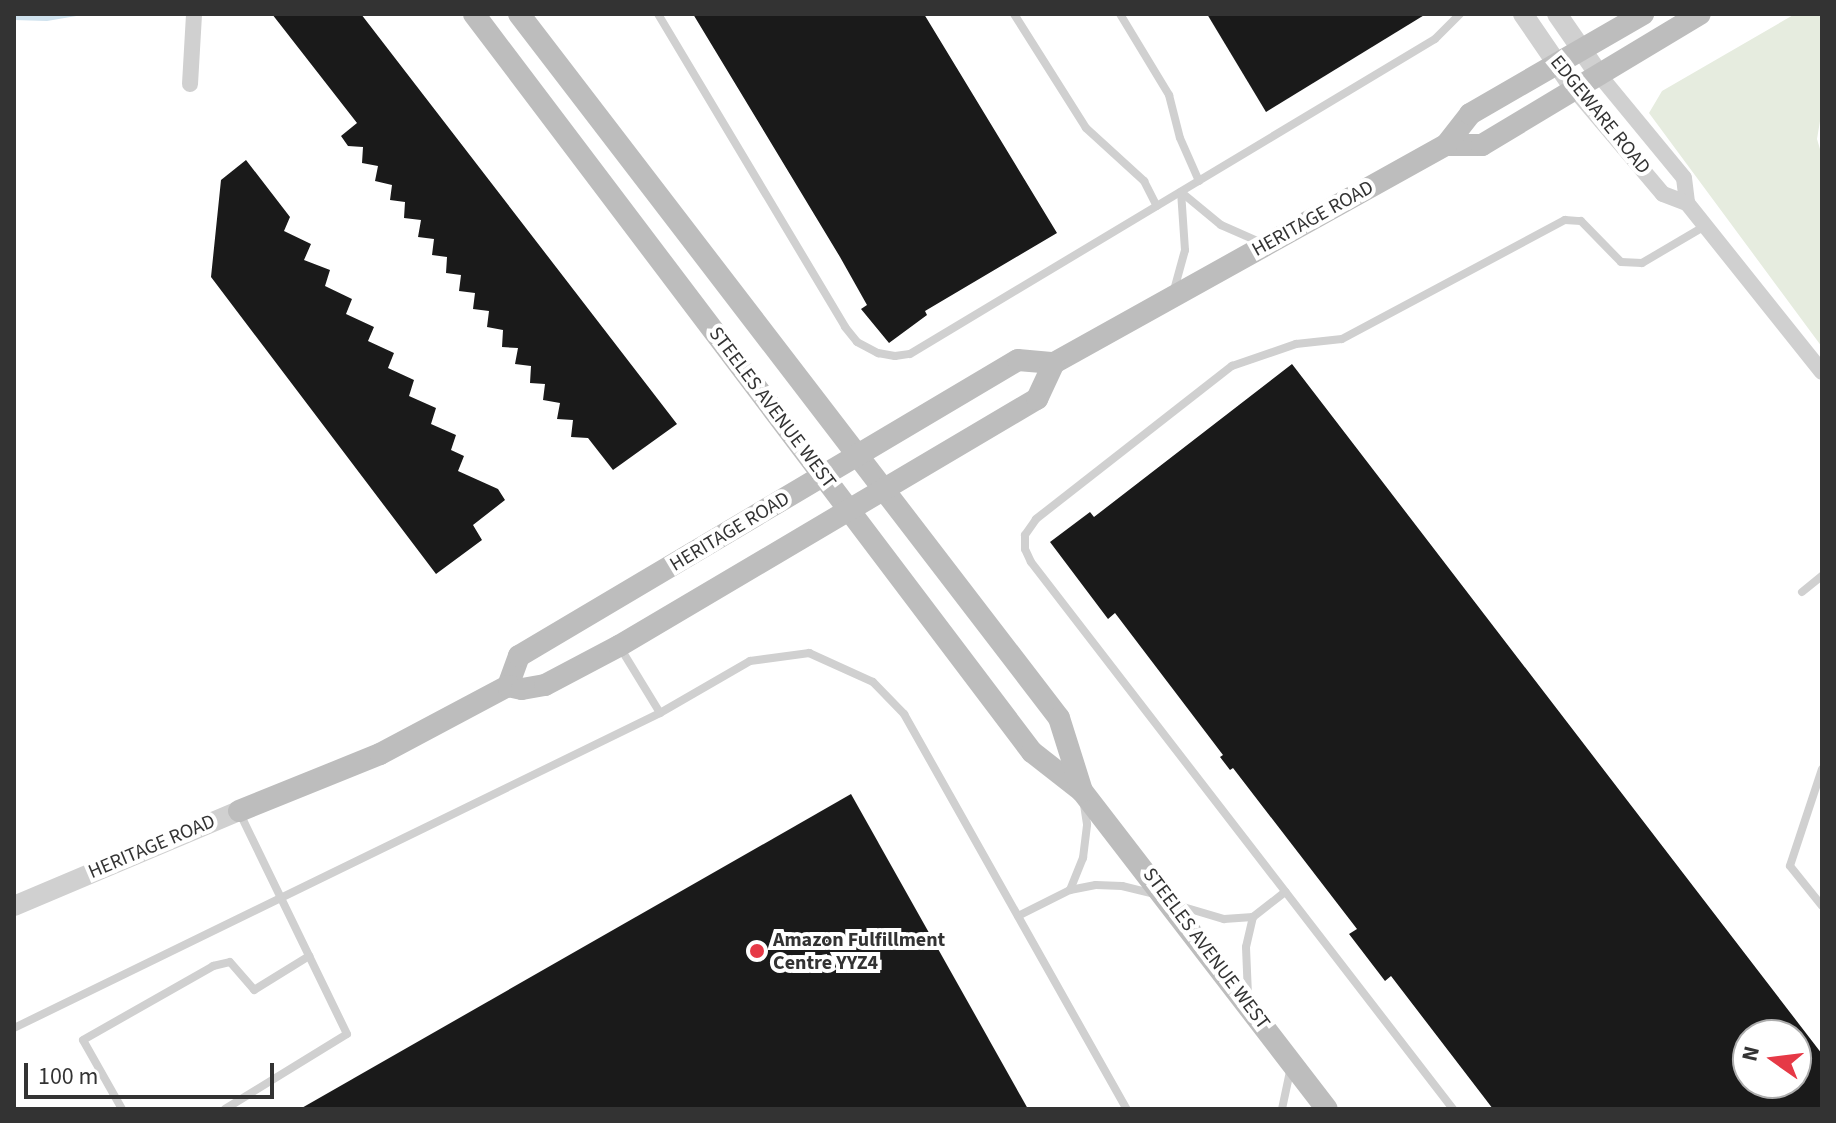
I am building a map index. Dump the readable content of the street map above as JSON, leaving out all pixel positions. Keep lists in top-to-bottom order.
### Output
{
  "streets": {
    "main road": ["HERITAGE ROAD", "STEELES AVENUE WEST"],
    "street": ["EDGEWARE ROAD"]
  },
  "crossings": [
    ["EDGEWARE ROAD", "HERITAGE ROAD"],
    ["HERITAGE ROAD", "STEELES AVENUE WEST"]
  ],
  "places": ["Amazon Fulfillment Centre YYZ4"],
  "scale_bar": "100 m",
  "north": "left"
}
